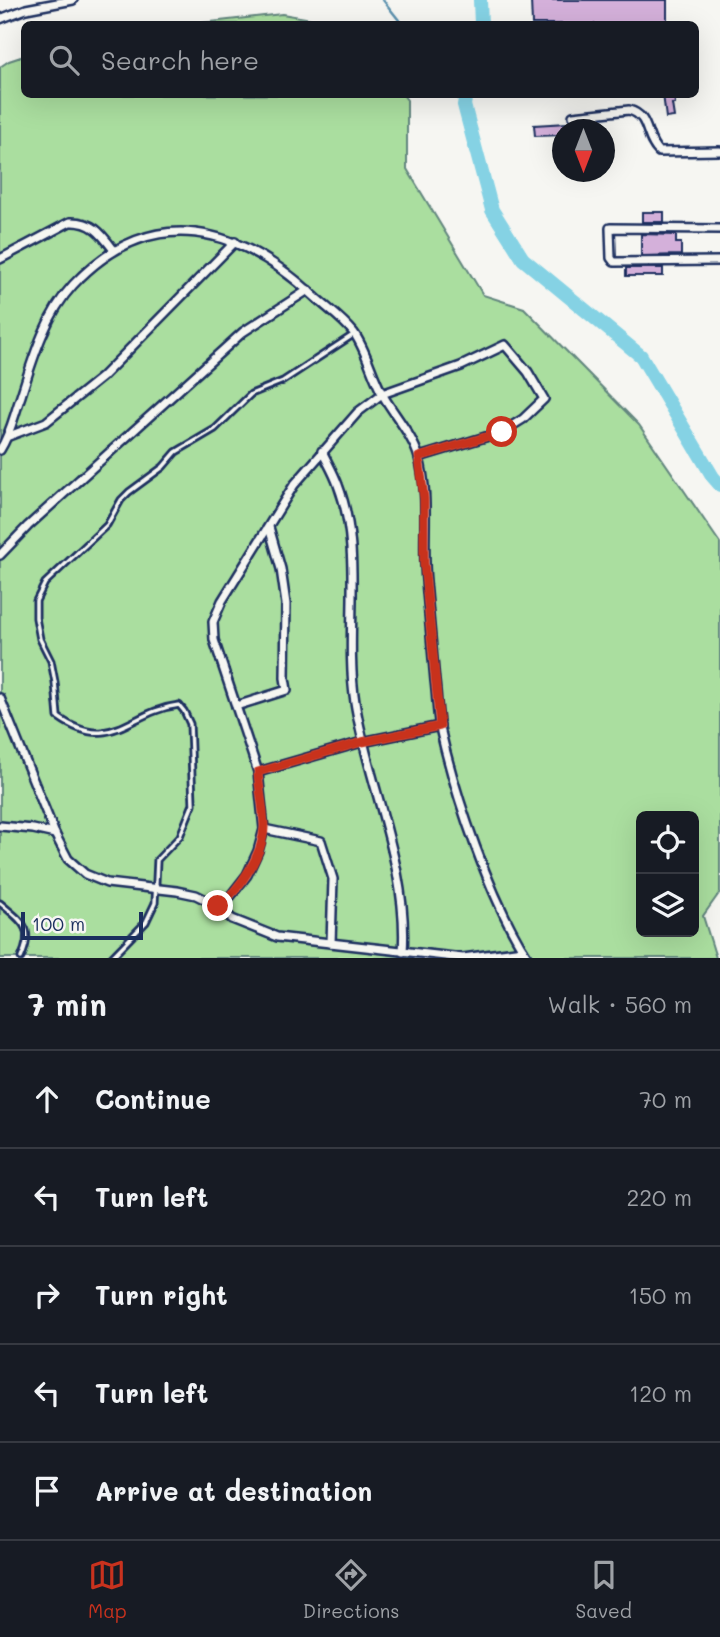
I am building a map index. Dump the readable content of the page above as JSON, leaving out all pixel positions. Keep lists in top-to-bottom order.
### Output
{
  "scale_bar": "100 m",
  "north": "bottom",
  "page": {
    "search": "Search here",
    "scale": "100 m",
    "heading": ["7 min", "Walk · 560 m"],
    "list": [
      ["Continue", "70 m"],
      ["Turn left", "220 m"],
      ["Turn right", "150 m"],
      ["Turn left", "120 m"],
      "Arrive at destination"
    ],
    "nav": ["Map", "Directions", "Saved"]
  }
}
